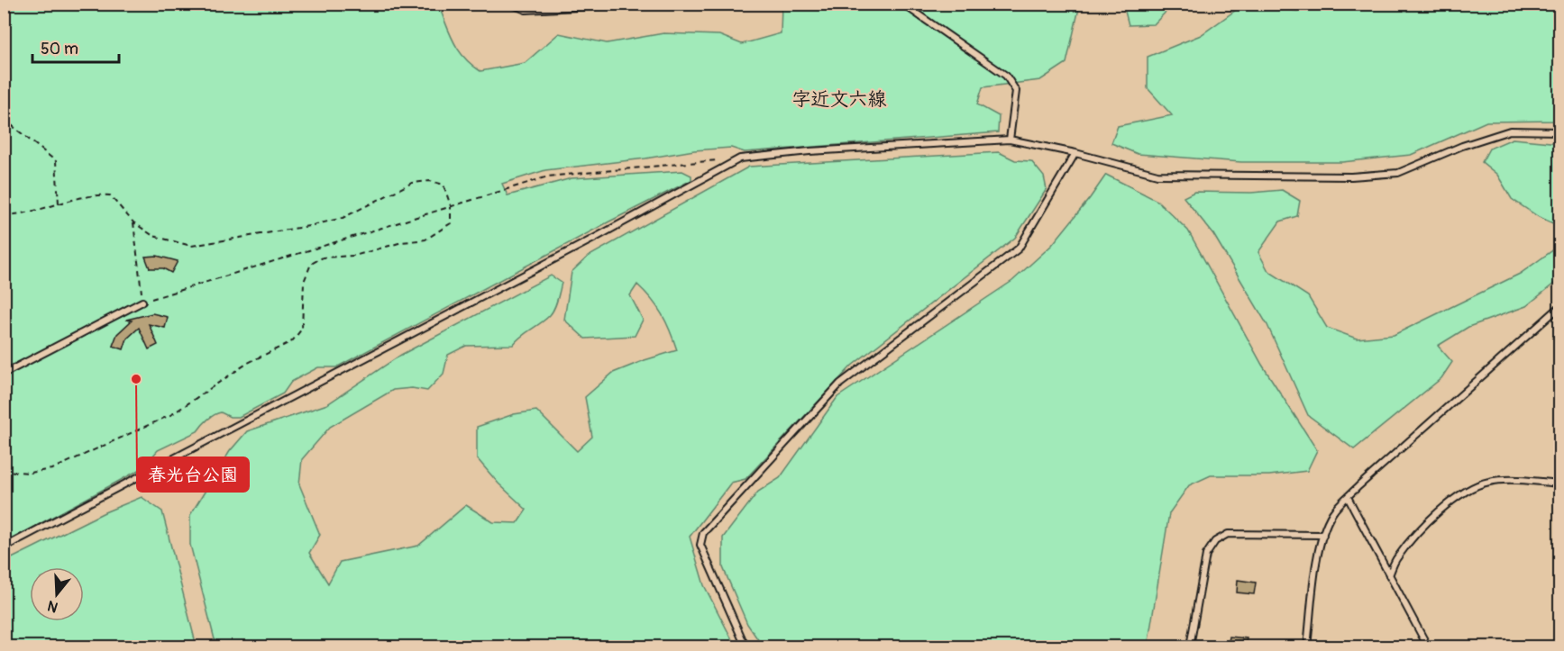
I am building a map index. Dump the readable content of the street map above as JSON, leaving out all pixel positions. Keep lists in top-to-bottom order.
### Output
{
  "districts": ["字近文六線"],
  "places": ["春光台公園"],
  "scale_bar": "50 m",
  "north": "bottom"
}
